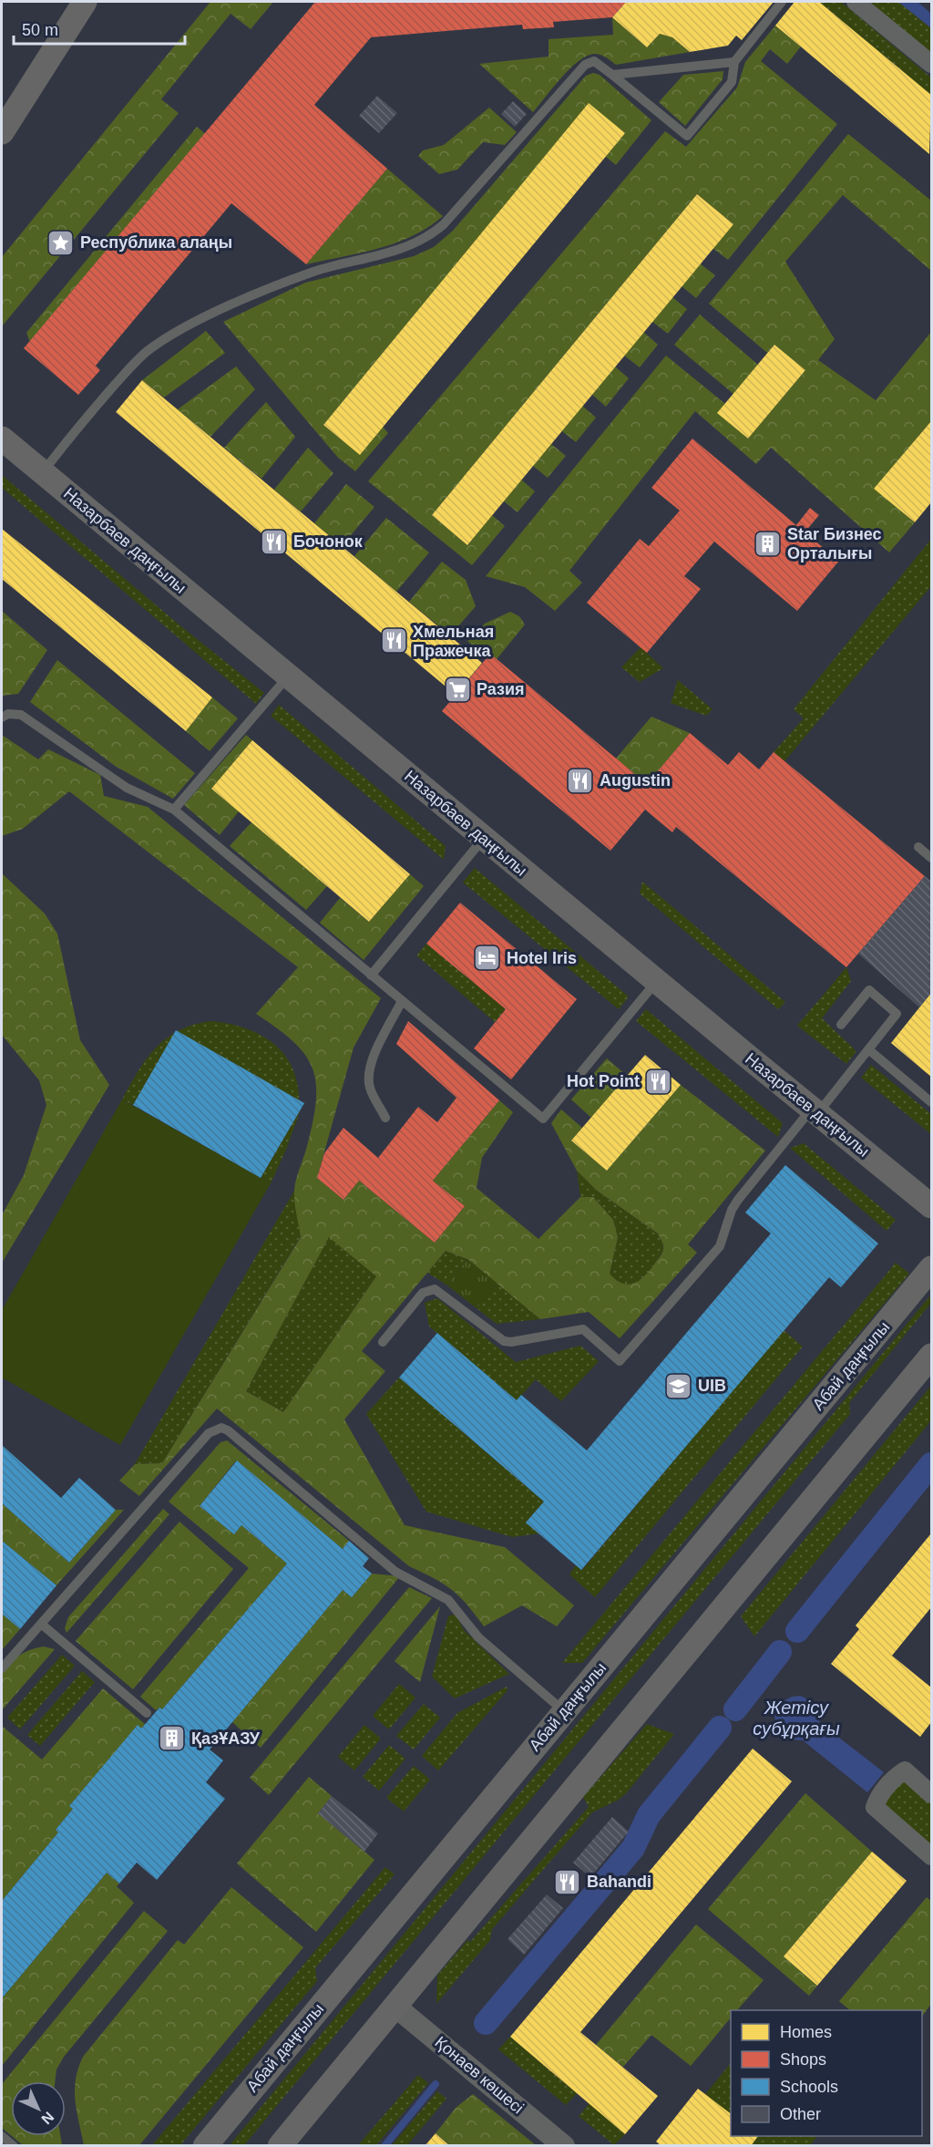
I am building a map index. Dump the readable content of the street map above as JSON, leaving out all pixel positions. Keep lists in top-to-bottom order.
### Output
{
  "streets": {
    "main road": ["Назарбаев даңғылы", "Абай даңғылы"],
    "street": ["Қонаев көшесі"]
  },
  "water": ["Жетісу субұрқағы"],
  "places": {
    "place": ["Республика алаңы"],
    "restaurant": [
      "Бочонок",
      "Хмельная Пражечка",
      "Augustin",
      "Hot Point",
      "Bahandi"
    ],
    "building": ["Star Бизнес Орталығы", "ҚазҰАЗУ"],
    "supermarket": ["Разия"],
    "hotel": ["Hotel Iris"],
    "school or university": ["UIB"]
  },
  "legend": [
    "Homes",
    "Shops",
    "Schools",
    "Other"
  ],
  "scale_bar": "50 m",
  "north": "bottom right"
}
